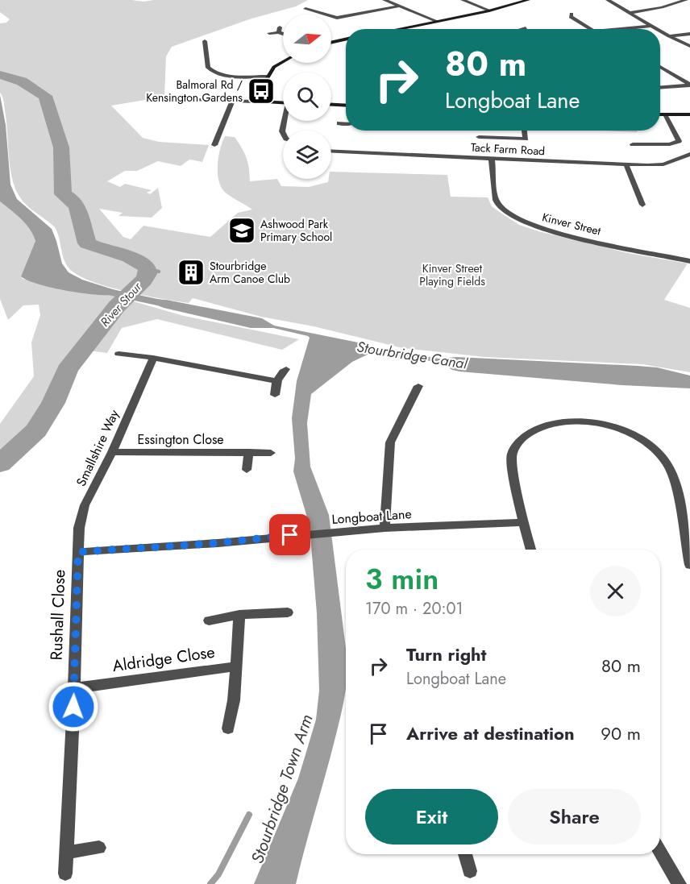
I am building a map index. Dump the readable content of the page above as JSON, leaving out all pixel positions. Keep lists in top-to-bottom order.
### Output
{
  "streets": {
    "street": [
      "Tack Farm Road",
      "Kinver Street",
      "Essington Close",
      "Smallshire Way",
      "Longboat Lane",
      "Rushall Close",
      "Aldridge Close"
    ]
  },
  "crossings": [
    ["Tack Farm Road", "Kinver Street"],
    ["Essington Close", "Smallshire Way"],
    ["Smallshire Way", "Longboat Lane"],
    ["Smallshire Way", "Rushall Close"],
    ["Longboat Lane", "Rushall Close"],
    ["Rushall Close", "Aldridge Close"]
  ],
  "water": ["River Stour", "Stourbridge Canal", "Stourbridge Town Arm"],
  "parks": ["Kinver Street Playing Fields"],
  "places": {
    "bus stop": ["Balmoral Rd / Kensington Gardens"],
    "school or university": ["Ashwood Park Primary School"],
    "building": ["Stourbridge Arm Canoe Club"]
  },
  "north": "right",
  "page": {
    "turn": ["80 m", "Longboat Lane"],
    "heading": ["3 min", "170 m · 20:01"],
    "list": [
      {
        "name": "Turn right",
        "note": "Longboat Lane",
        "value": "80 m"
      },
      {
        "name": "Arrive at destination",
        "value": "90 m"
      }
    ],
    "buttons": ["Exit", "Share"]
  }
}
